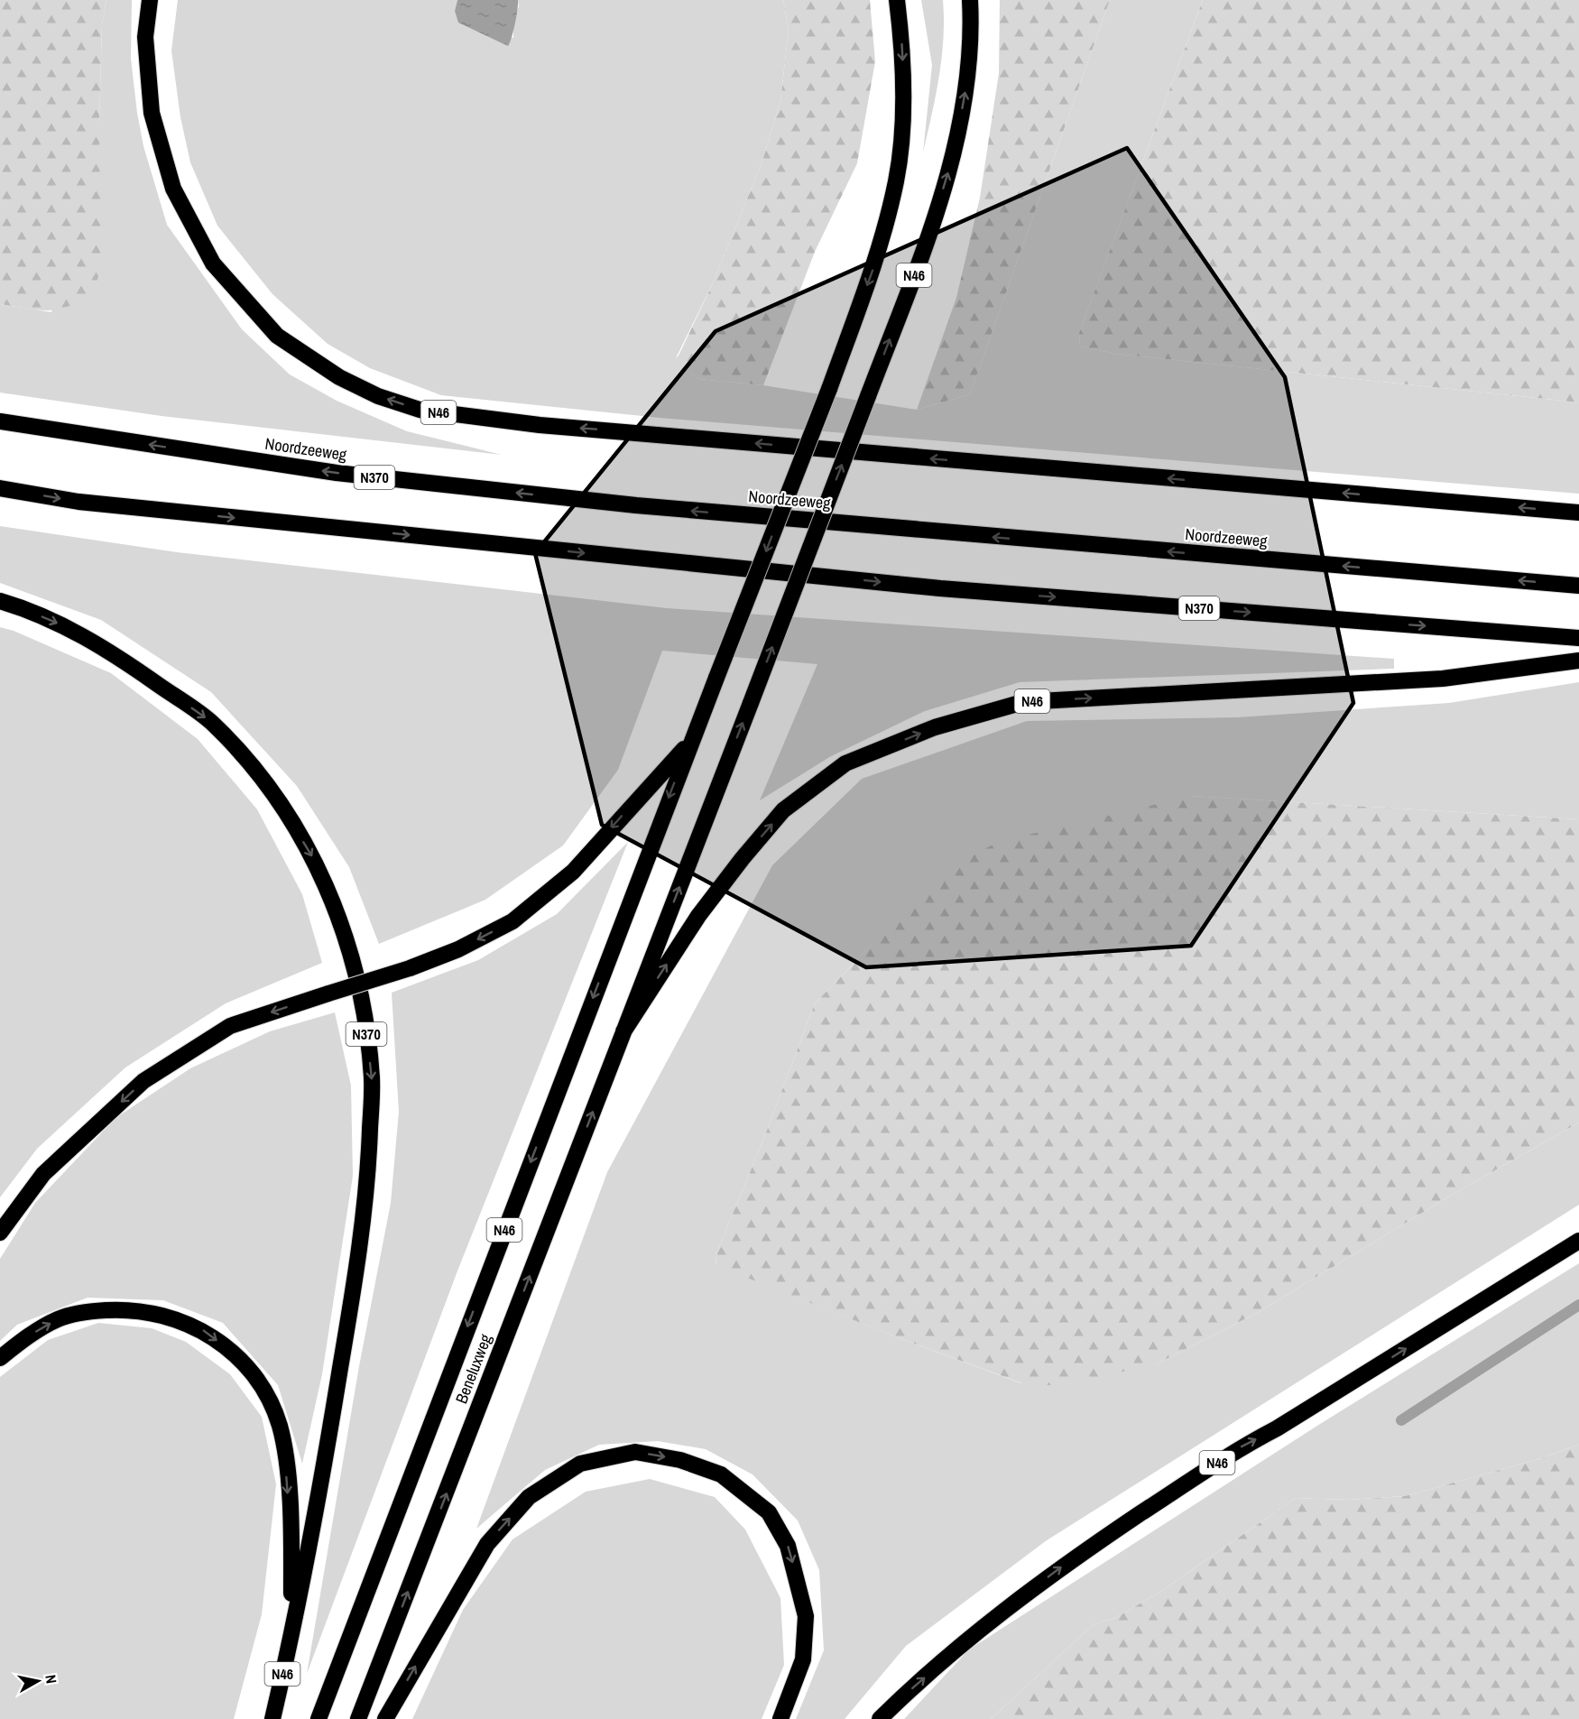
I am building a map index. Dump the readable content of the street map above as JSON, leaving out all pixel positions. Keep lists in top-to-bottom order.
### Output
{
  "streets": {
    "highway": [
      "N46",
      "Noordzeeweg",
      "N370",
      "Beneluxweg"
    ]
  },
  "crossings": [
    ["N46", "N370"],
    ["N46", "Beneluxweg"]
  ],
  "north": "right"
}
